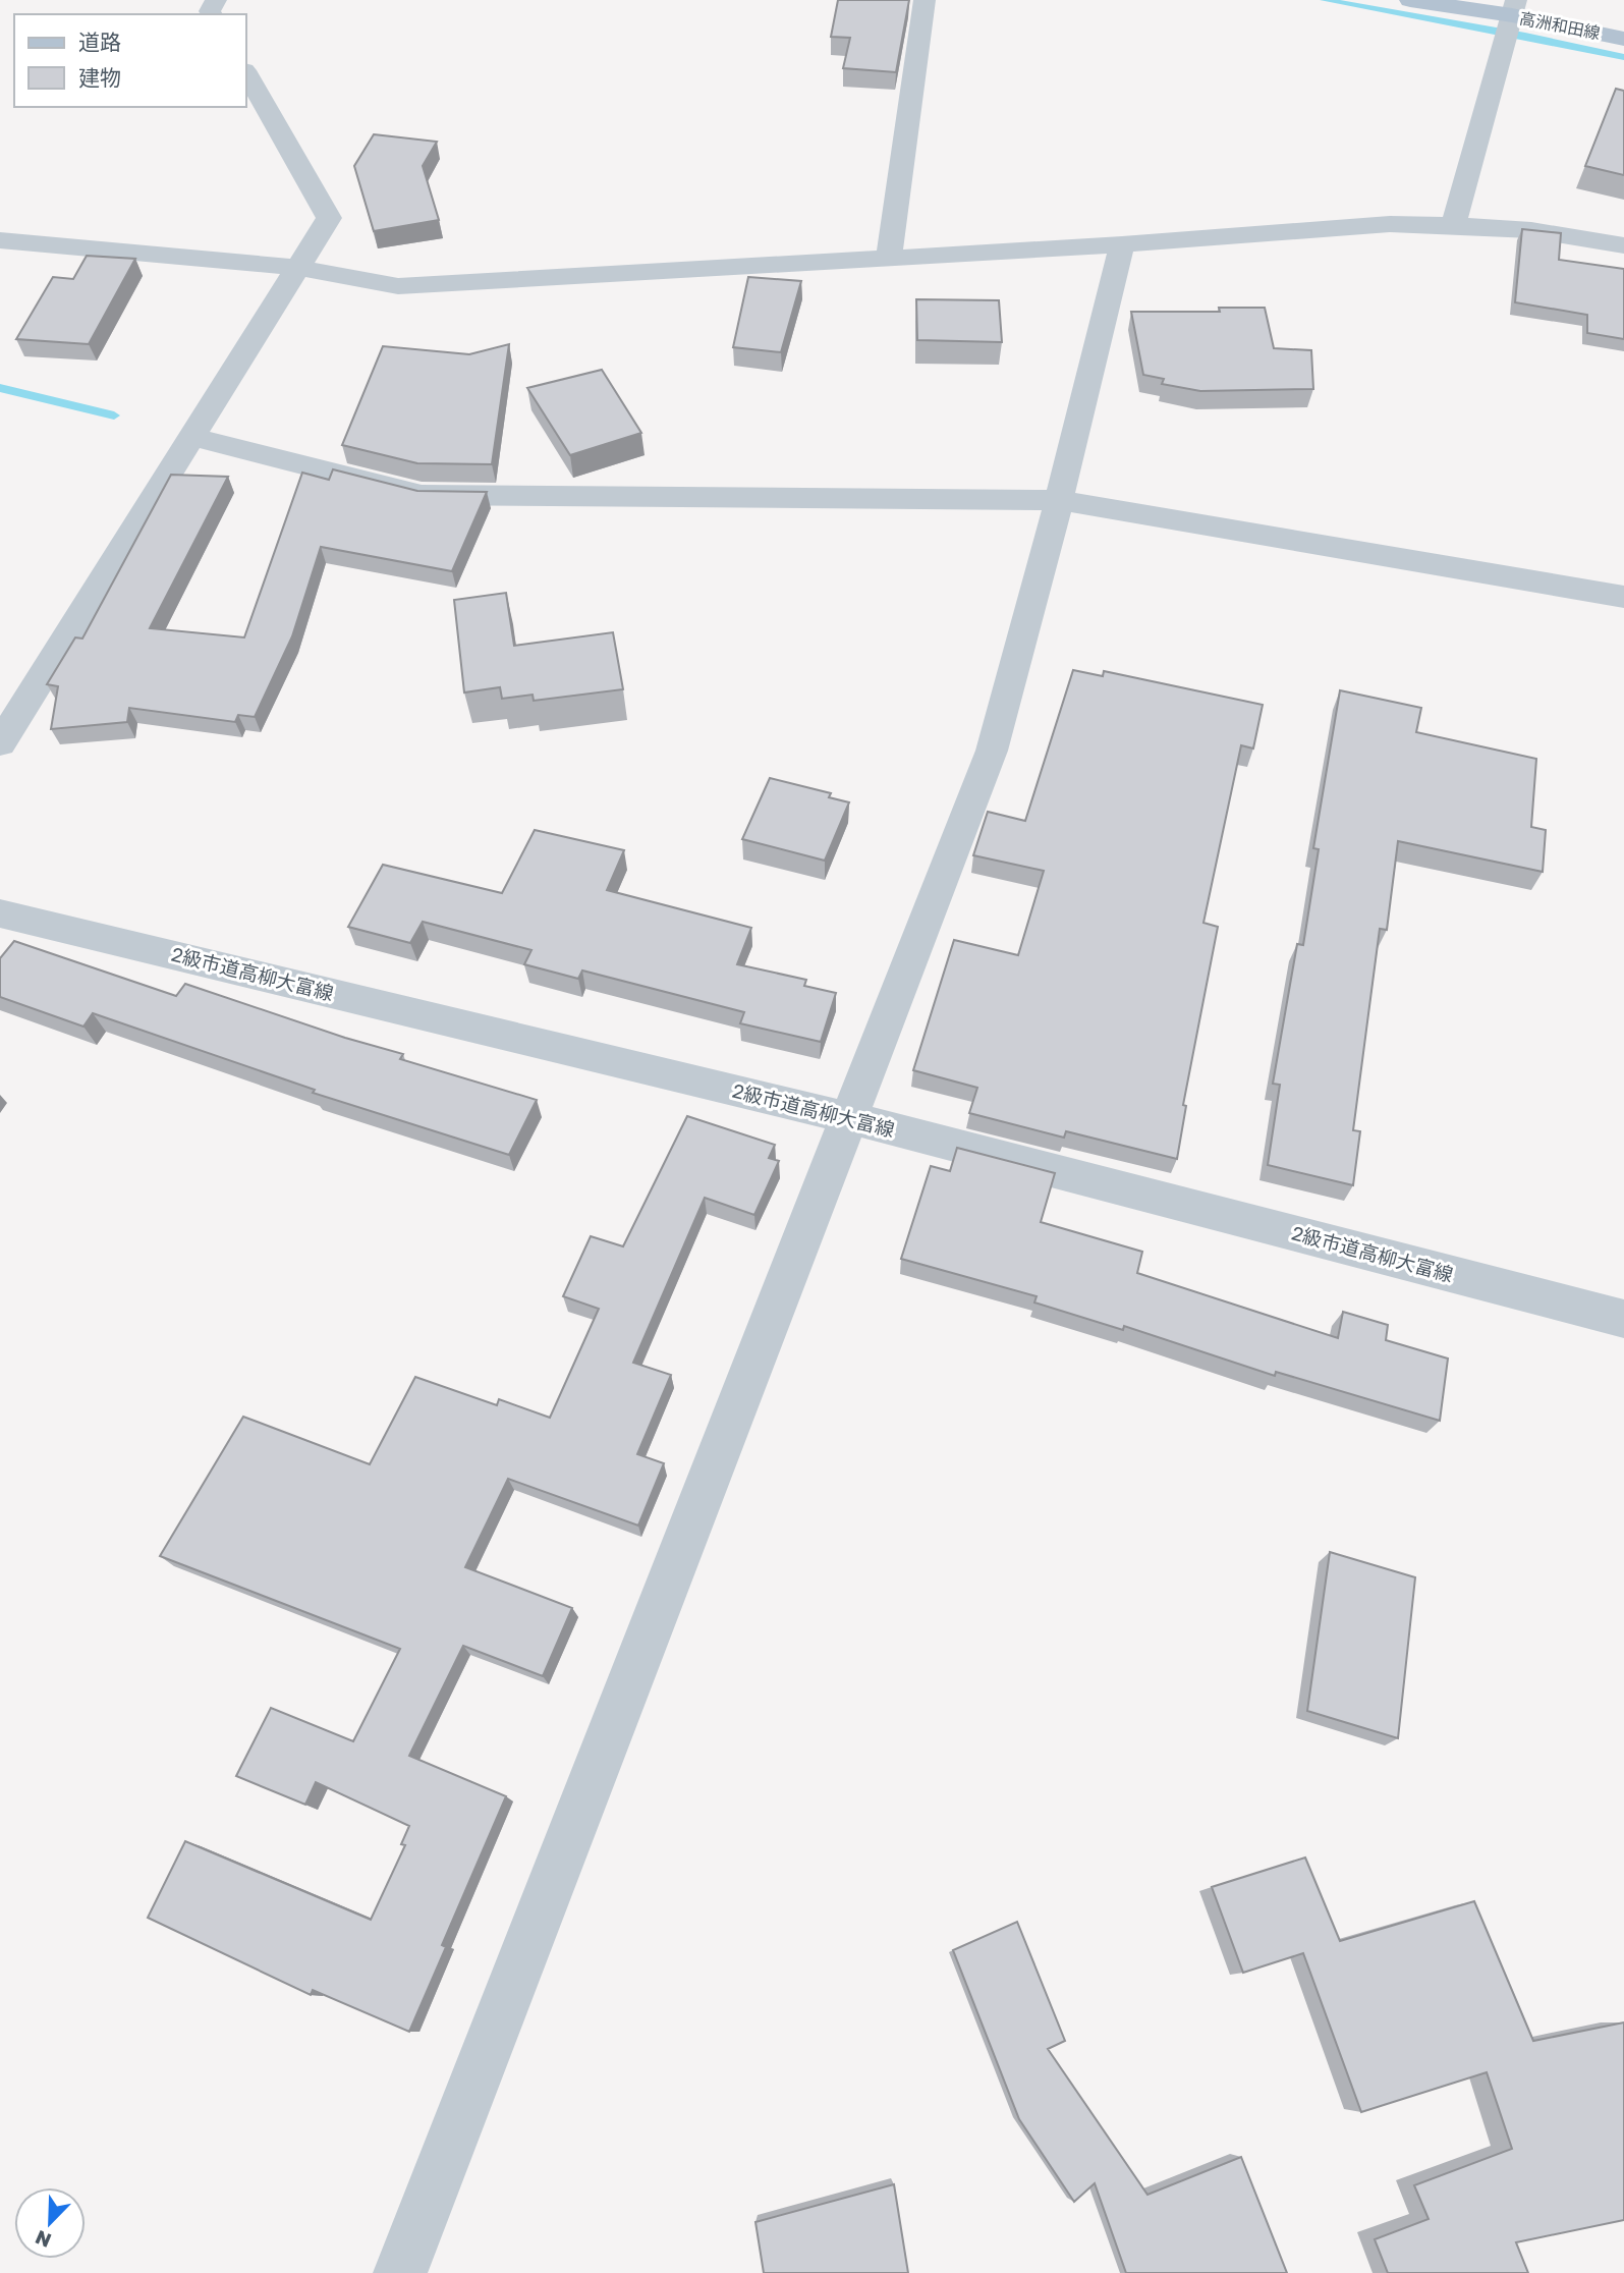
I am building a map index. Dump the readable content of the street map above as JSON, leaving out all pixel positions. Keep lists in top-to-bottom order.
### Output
{
  "streets": {
    "main road": ["高洲和田線"],
    "street": ["2級市道高柳大富線"]
  },
  "legend": ["道路", "建物"],
  "north": "bottom left"
}
